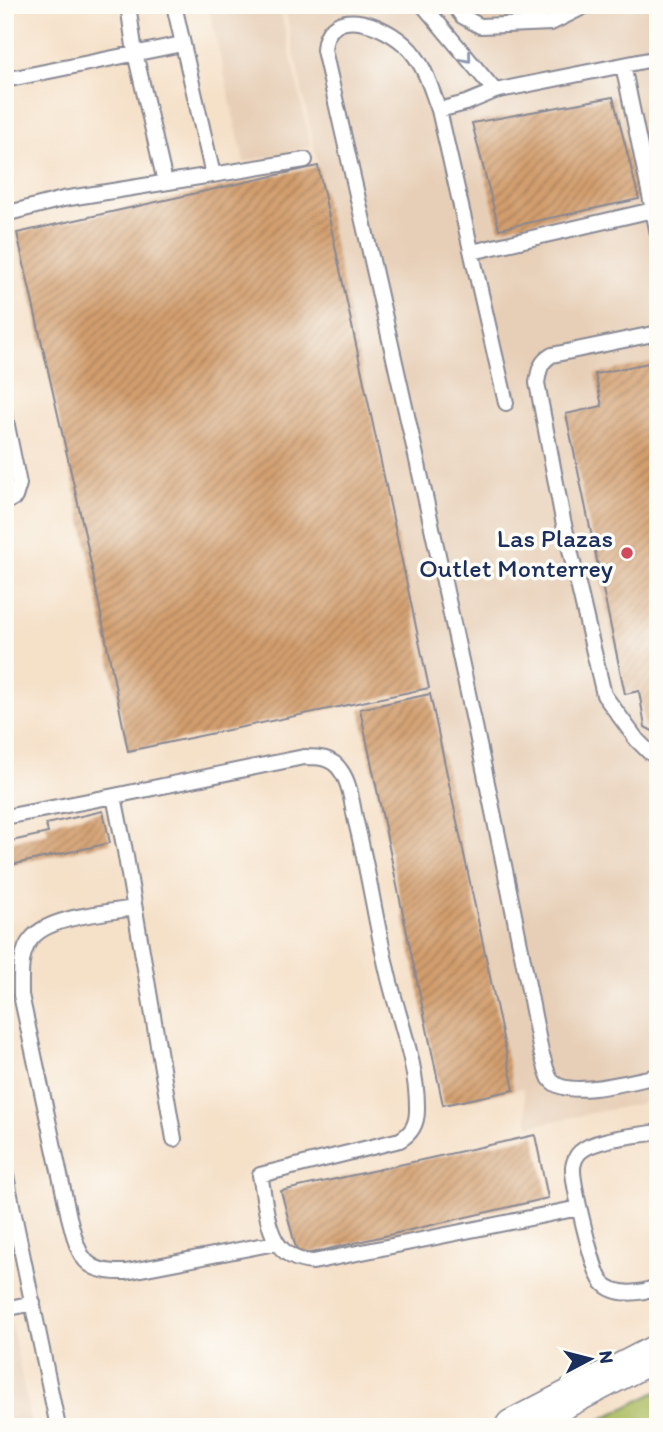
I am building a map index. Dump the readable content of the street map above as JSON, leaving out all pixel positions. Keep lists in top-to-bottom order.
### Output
{
  "places": ["Las Plazas Outlet Monterrey"],
  "north": "right"
}
